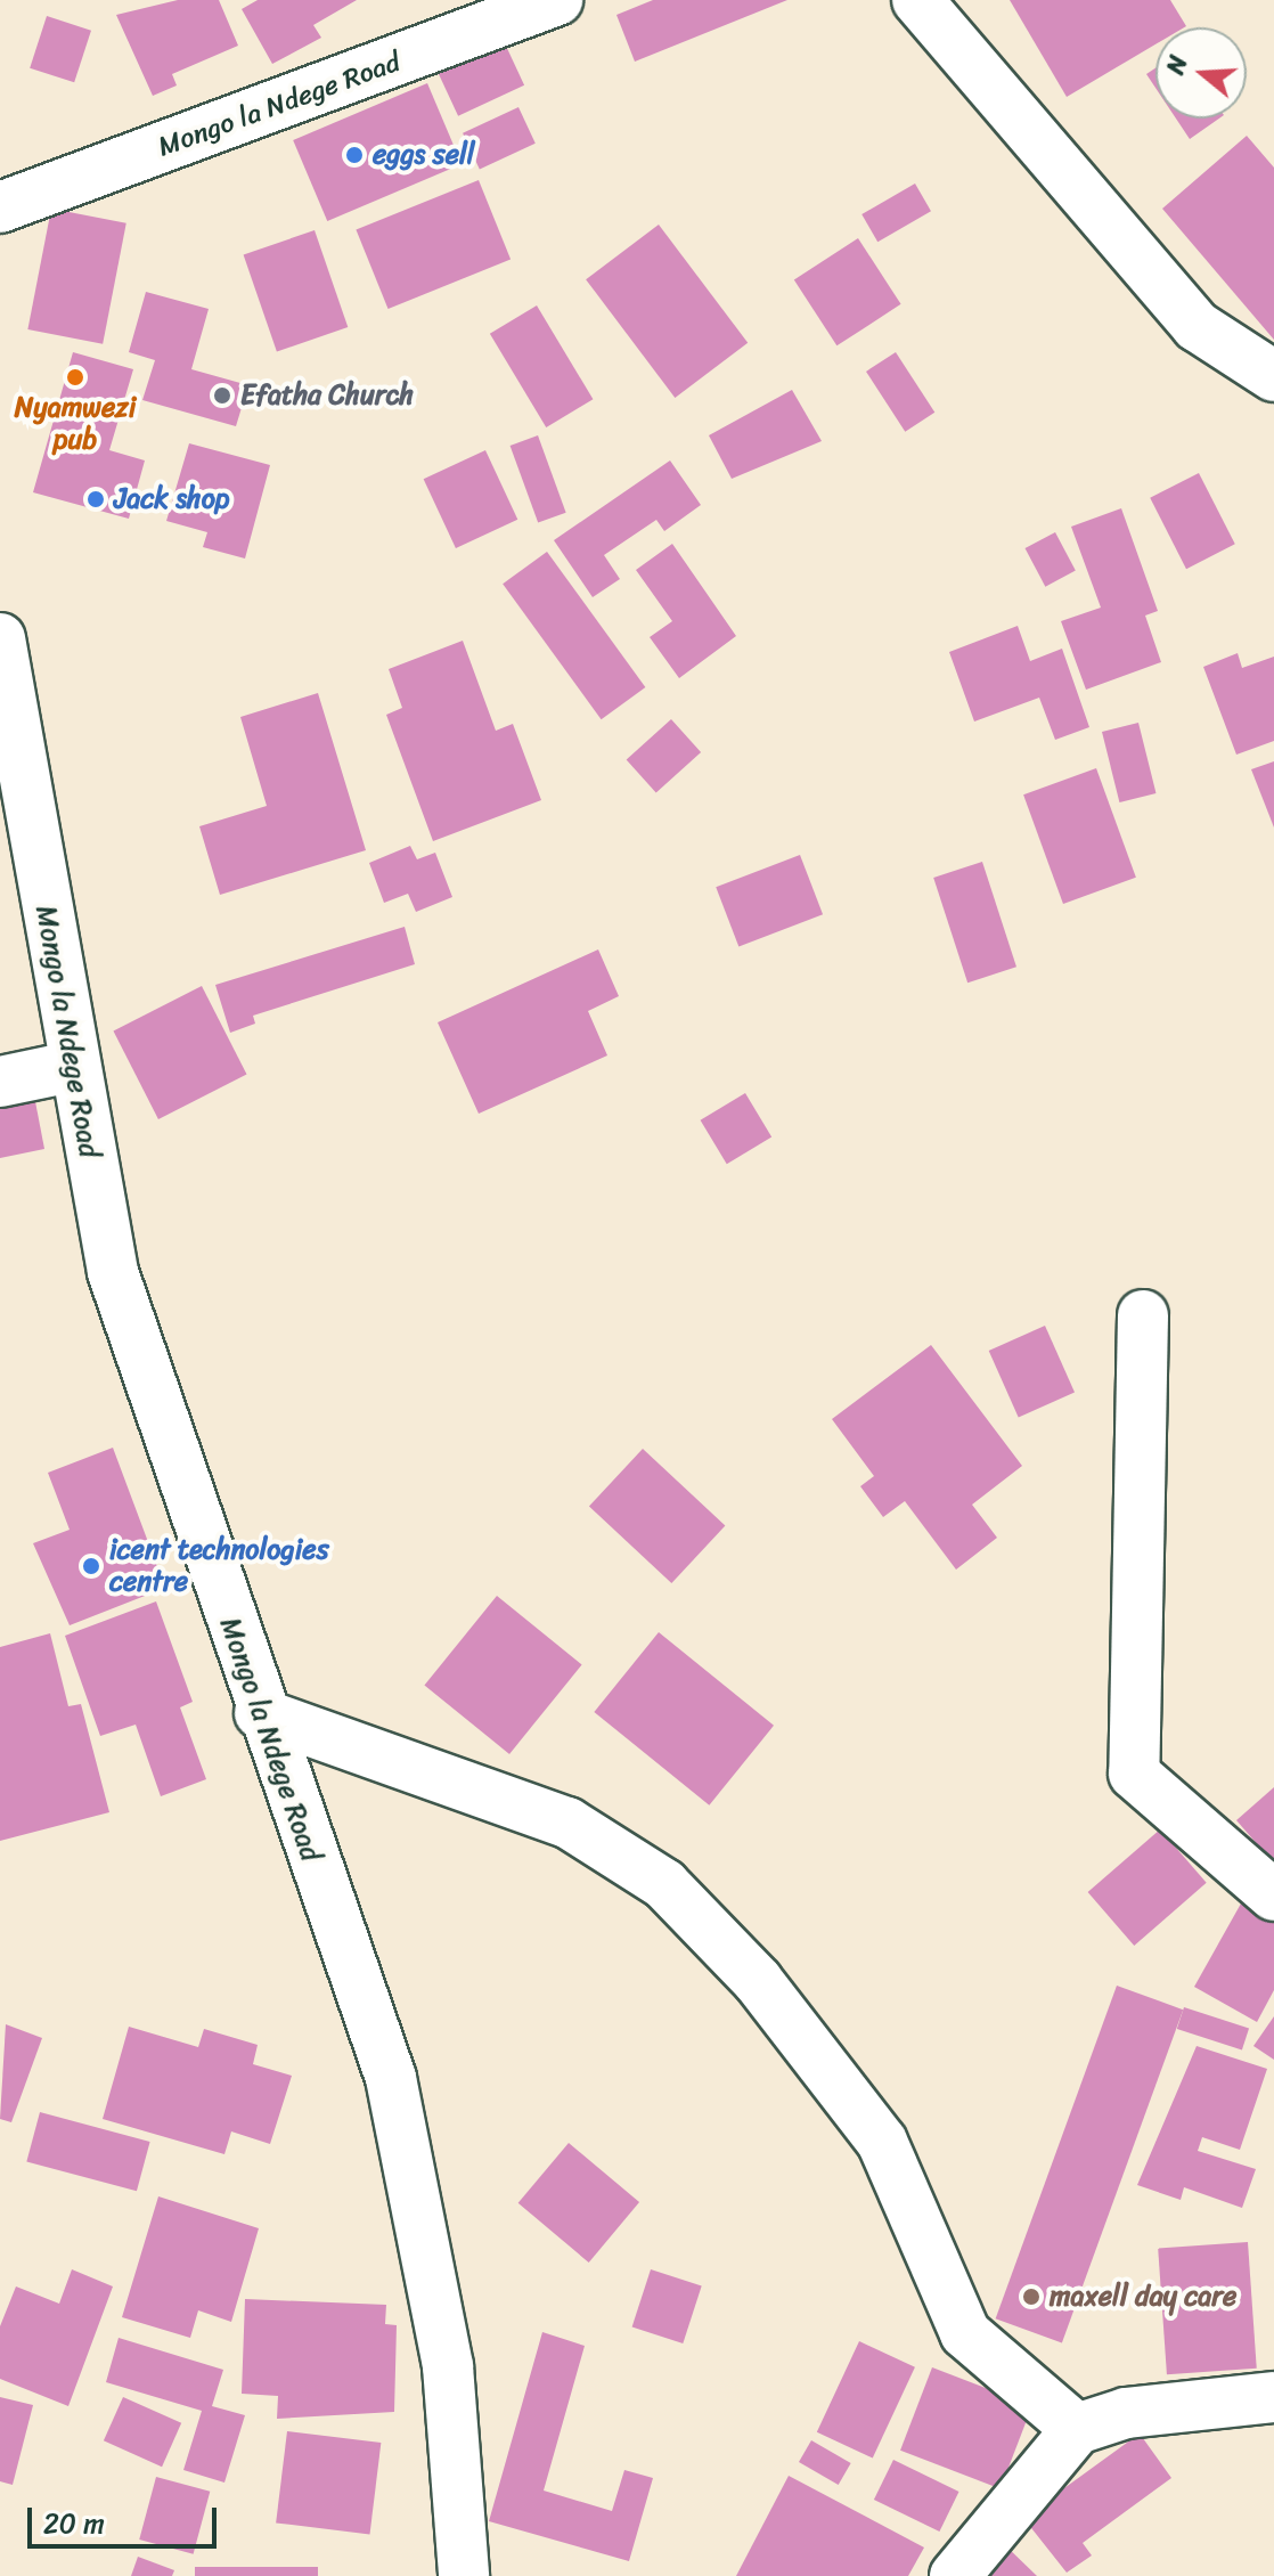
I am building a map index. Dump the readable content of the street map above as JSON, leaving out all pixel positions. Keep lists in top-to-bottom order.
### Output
{
  "streets": {
    "street": ["Mongo la Ndege Road"]
  },
  "places": [
    "eggs sell",
    "Nyamwezi pub",
    "Efatha Church",
    "Jack shop",
    "icent technologies centre",
    "maxell day care"
  ],
  "scale_bar": "20 m",
  "north": "left"
}
